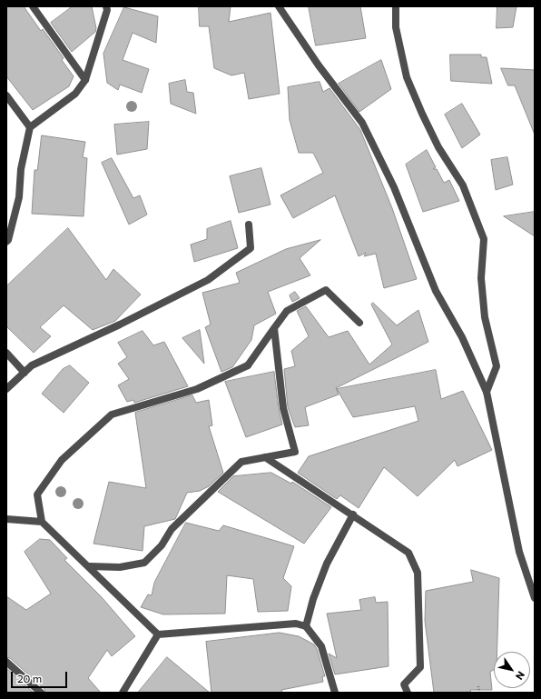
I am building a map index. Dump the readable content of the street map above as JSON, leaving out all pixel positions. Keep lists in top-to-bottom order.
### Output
{
  "scale_bar": "20 m",
  "north": "bottom right"
}
